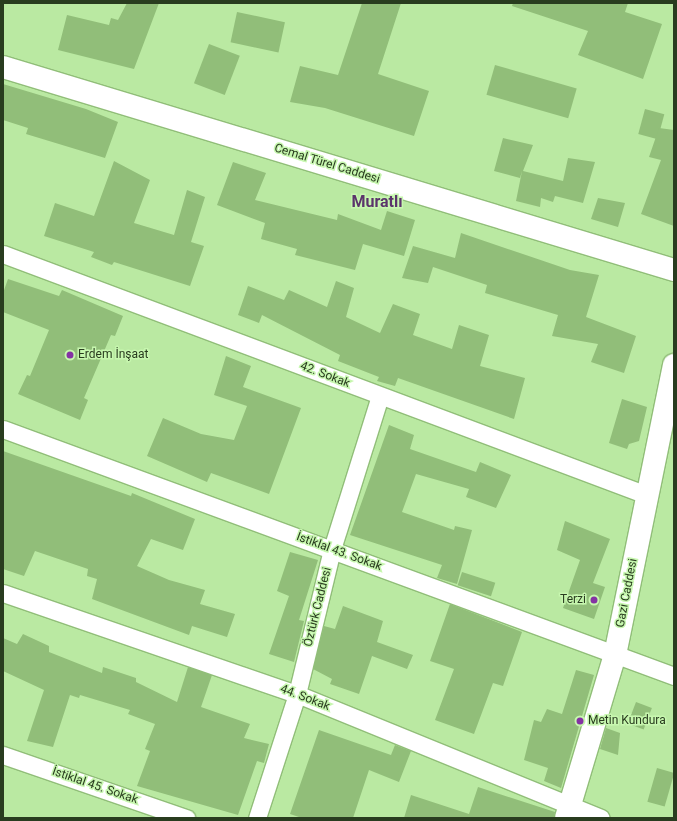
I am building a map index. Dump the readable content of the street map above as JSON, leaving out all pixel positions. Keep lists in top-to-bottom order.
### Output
{
  "streets": {
    "street": [
      "Cemal Türel Caddesi",
      "42. Sokak",
      "İstiklal 43. Sokak",
      "Gazi Caddesi",
      "Öztürk Caddesi",
      "44. Sokak",
      "İstiklal 45. Sokak"
    ]
  },
  "crossings": [
    ["42. Sokak", "Gazi Caddesi"],
    ["42. Sokak", "Öztürk Caddesi"],
    ["İstiklal 43. Sokak", "Gazi Caddesi"],
    ["İstiklal 43. Sokak", "Öztürk Caddesi"],
    ["Gazi Caddesi", "44. Sokak"],
    ["Öztürk Caddesi", "44. Sokak"]
  ],
  "districts": ["Muratlı"],
  "places": ["Erdem İnşaat", "Terzi", "Metin Kundura"]
}
